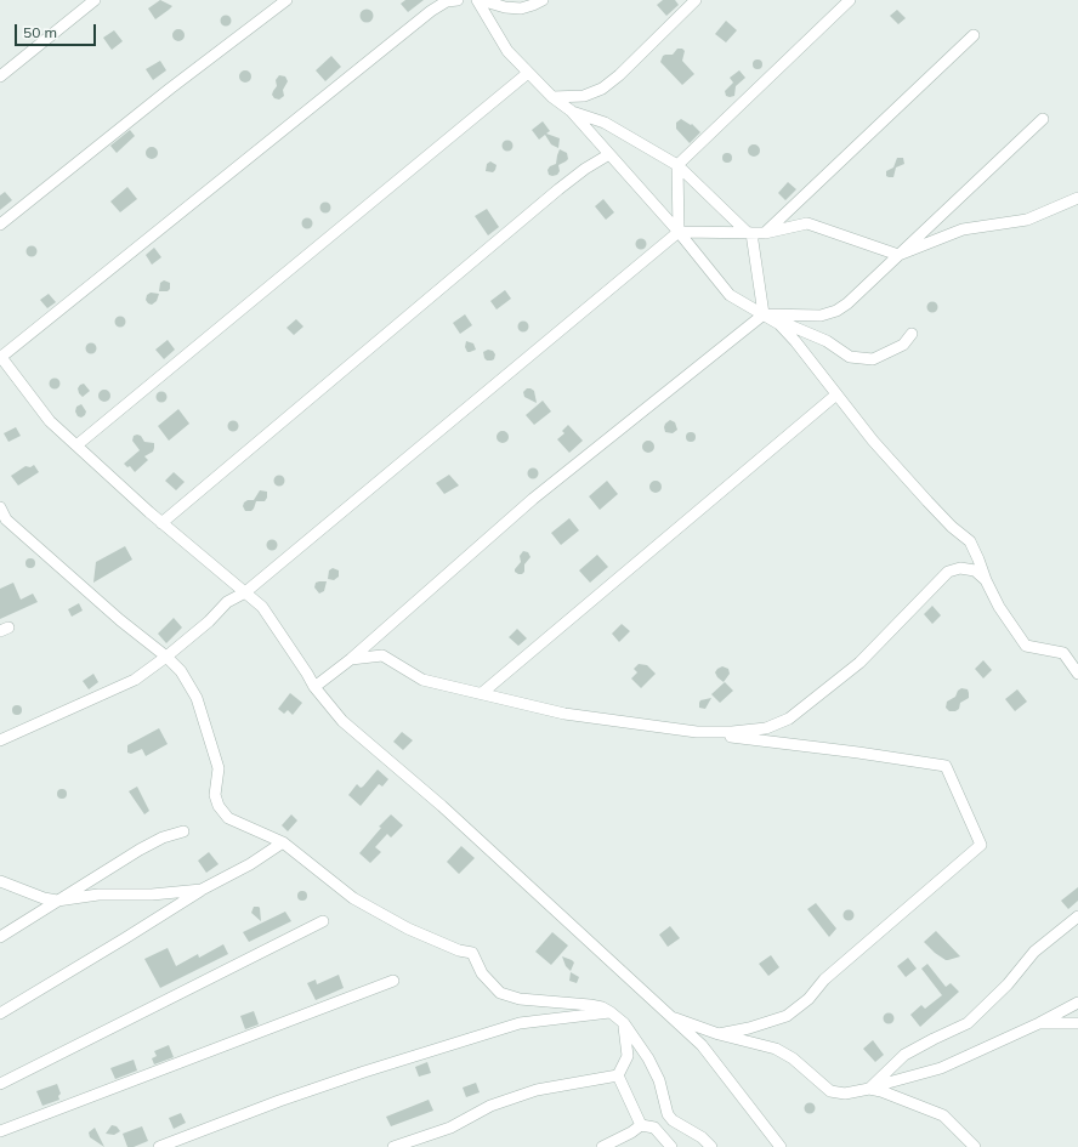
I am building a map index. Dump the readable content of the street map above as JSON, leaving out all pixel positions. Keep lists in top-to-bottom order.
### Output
{
  "scale_bar": "50 m"
}
